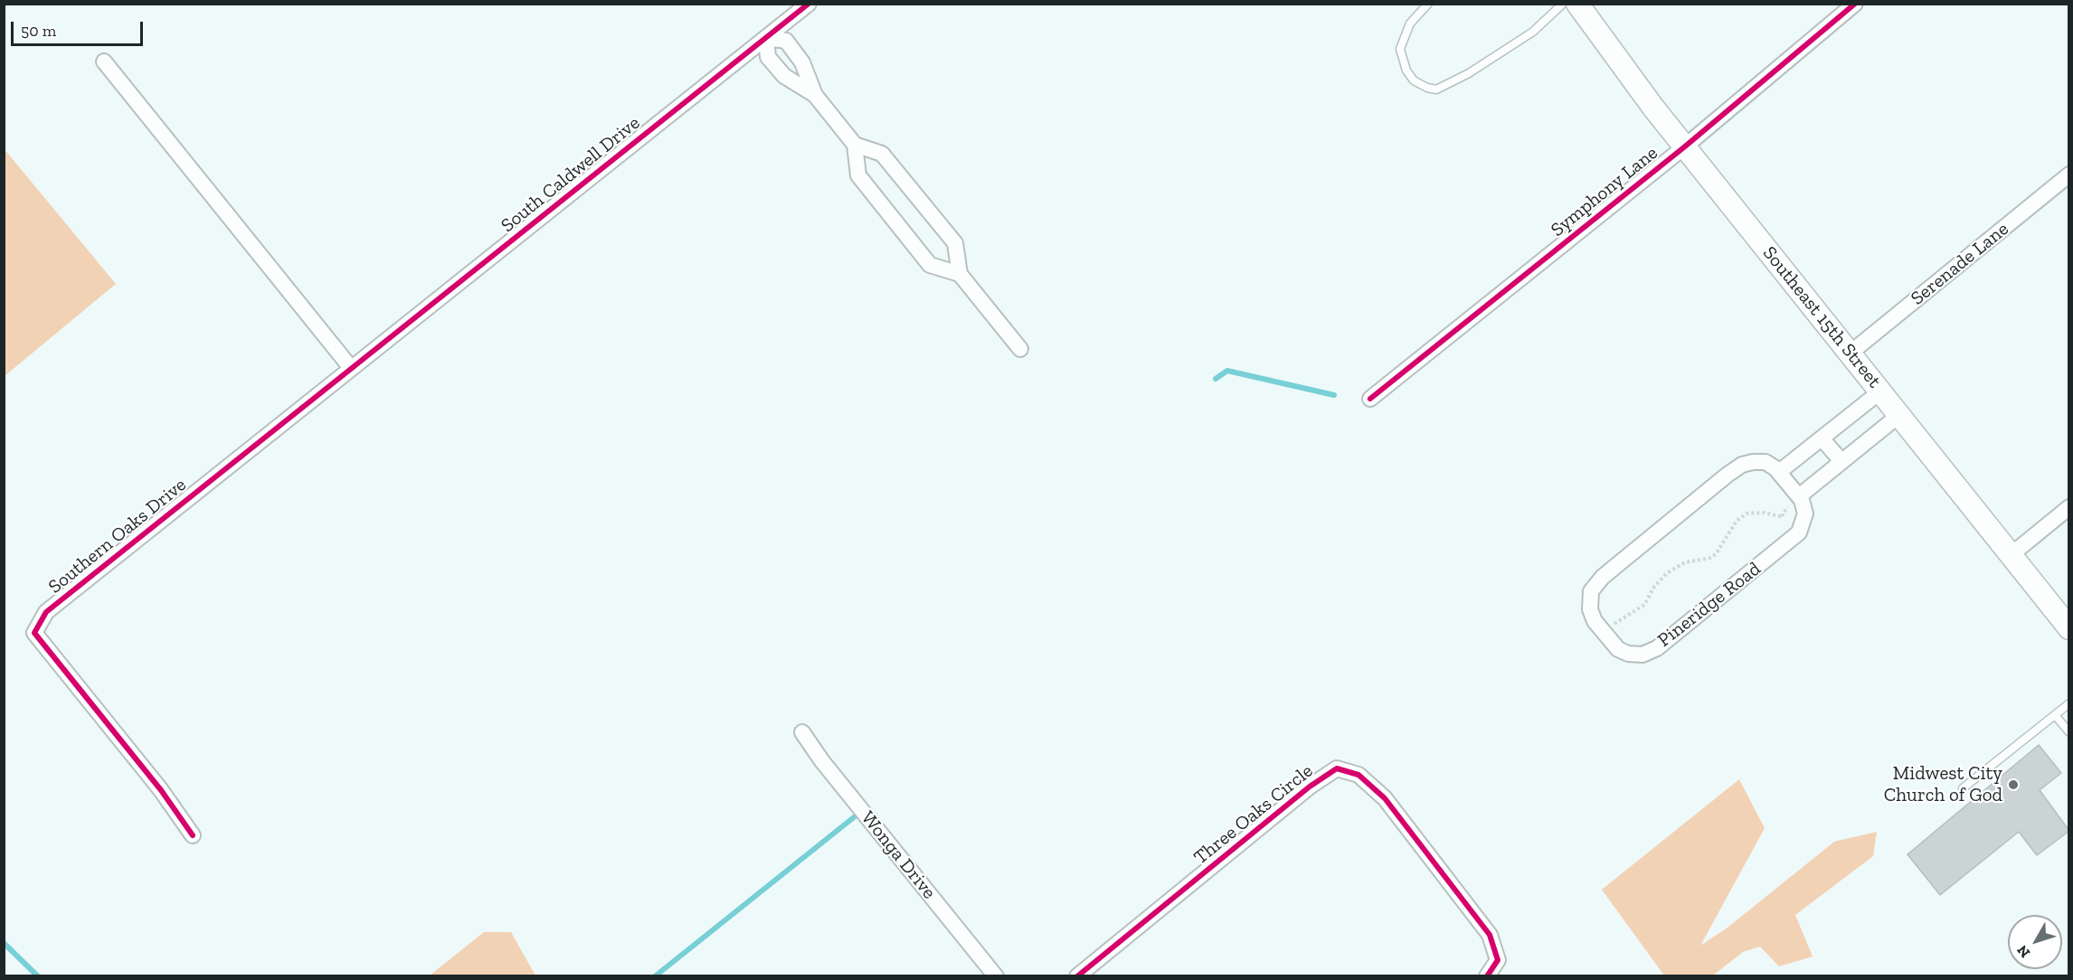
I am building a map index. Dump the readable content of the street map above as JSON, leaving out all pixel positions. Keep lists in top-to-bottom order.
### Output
{
  "streets": {
    "main road": ["Southeast 15th Street"],
    "street": [
      "South Caldwell Drive",
      "Symphony Lane",
      "Serenade Lane",
      "Southern Oaks Drive",
      "Pineridge Road",
      "Three Oaks Circle",
      "Wonga Drive"
    ]
  },
  "crossings": [
    ["South Caldwell Drive", "Southern Oaks Drive"],
    ["Symphony Lane", "Southeast 15th Street"],
    ["Serenade Lane", "Southeast 15th Street"]
  ],
  "places": ["Midwest City Church of God"],
  "scale_bar": "50 m",
  "north": "bottom left"
}
